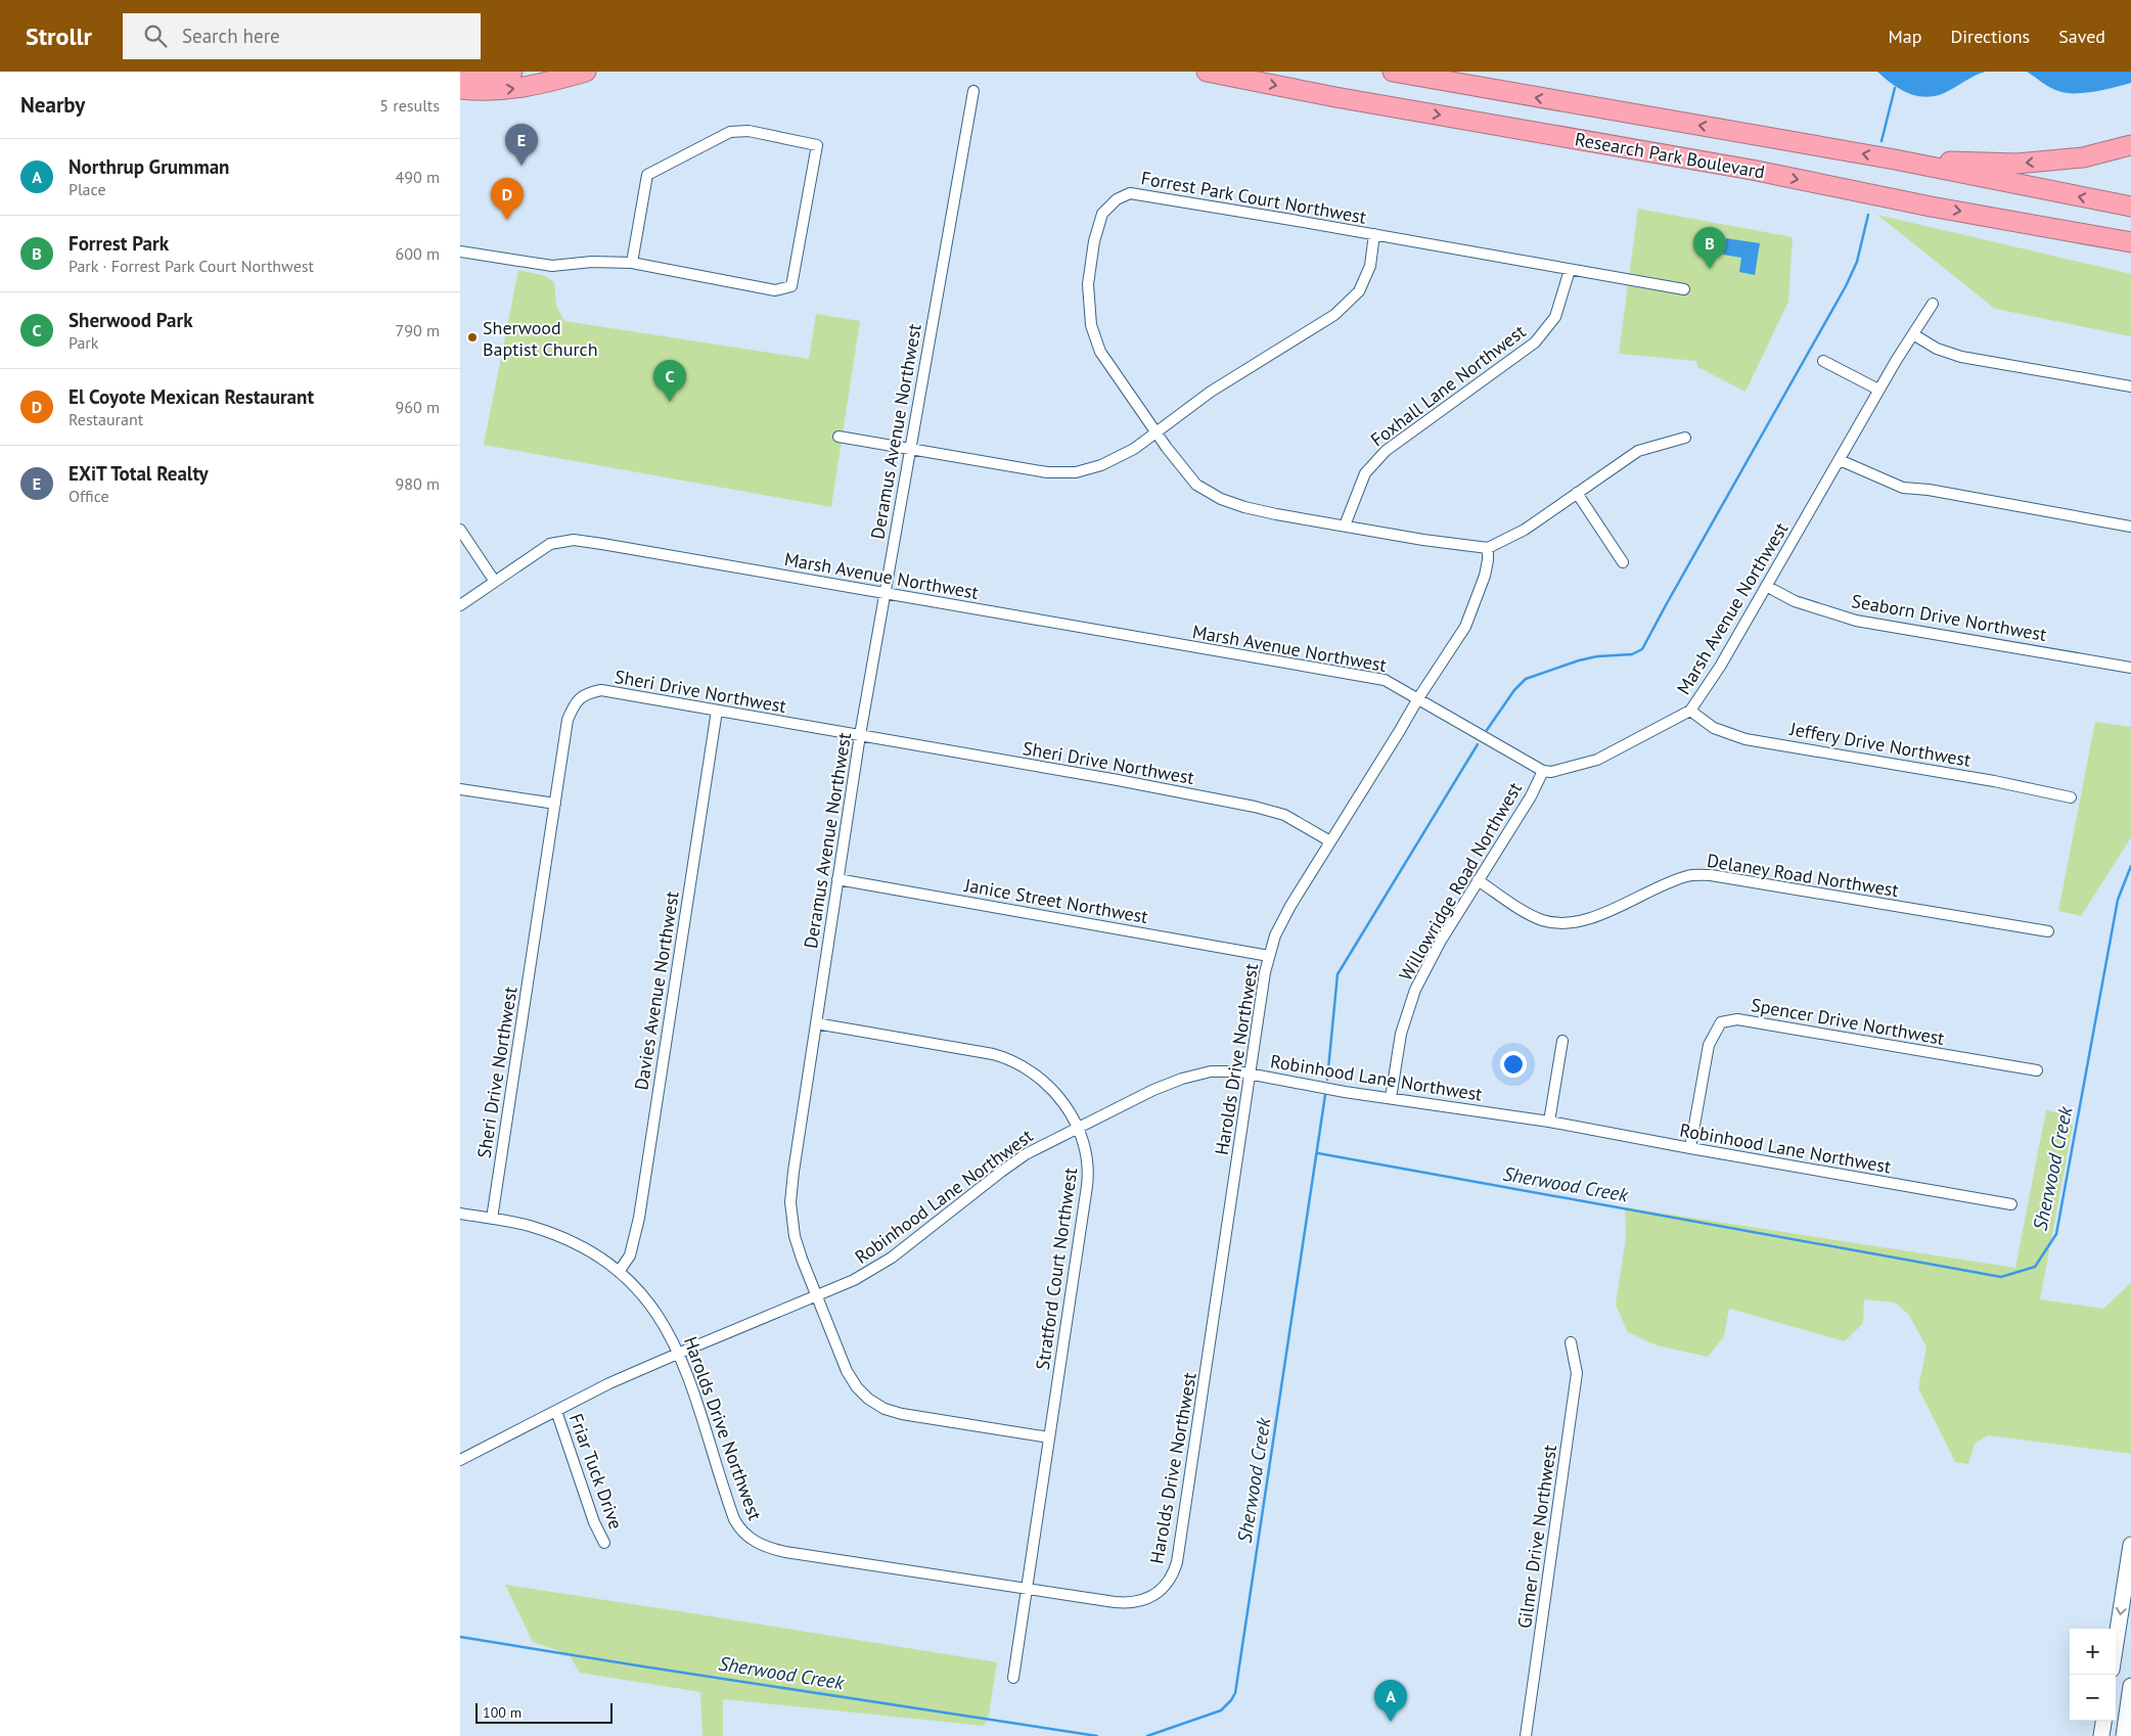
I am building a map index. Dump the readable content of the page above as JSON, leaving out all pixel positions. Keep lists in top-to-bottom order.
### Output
{
  "streets": {
    "highway": ["Research Park Boulevard"],
    "street": [
      "Forrest Park Court Northwest",
      "Foxhall Lane Northwest",
      "Deramus Avenue Northwest",
      "Marsh Avenue Northwest",
      "Seaborn Drive Northwest",
      "Sheri Drive Northwest",
      "Jeffery Drive Northwest",
      "Delaney Road Northwest",
      "Willowridge Road Northwest",
      "Janice Street Northwest",
      "Davies Avenue Northwest",
      "Spencer Drive Northwest",
      "Harolds Drive Northwest",
      "Robinhood Lane Northwest",
      "Stratford Court Northwest",
      "Friar Tuck Drive",
      "Gilmer Drive Northwest"
    ]
  },
  "crossings": [
    ["Forrest Park Court Northwest", "Foxhall Lane Northwest"],
    ["Forrest Park Court Northwest", "Harolds Drive Northwest"],
    ["Deramus Avenue Northwest", "Marsh Avenue Northwest"],
    ["Deramus Avenue Northwest", "Sheri Drive Northwest"],
    ["Deramus Avenue Northwest", "Janice Street Northwest"],
    ["Deramus Avenue Northwest", "Robinhood Lane Northwest"],
    ["Deramus Avenue Northwest", "Stratford Court Northwest"],
    ["Marsh Avenue Northwest", "Seaborn Drive Northwest"],
    ["Marsh Avenue Northwest", "Jeffery Drive Northwest"],
    ["Marsh Avenue Northwest", "Willowridge Road Northwest"],
    ["Marsh Avenue Northwest", "Harolds Drive Northwest"],
    ["Sheri Drive Northwest", "Davies Avenue Northwest"],
    ["Sheri Drive Northwest", "Harolds Drive Northwest"],
    ["Delaney Road Northwest", "Willowridge Road Northwest"],
    ["Willowridge Road Northwest", "Robinhood Lane Northwest"],
    ["Janice Street Northwest", "Harolds Drive Northwest"],
    ["Davies Avenue Northwest", "Harolds Drive Northwest"],
    ["Spencer Drive Northwest", "Robinhood Lane Northwest"],
    ["Harolds Drive Northwest", "Robinhood Lane Northwest"],
    ["Harolds Drive Northwest", "Stratford Court Northwest"],
    ["Robinhood Lane Northwest", "Stratford Court Northwest"],
    ["Robinhood Lane Northwest", "Friar Tuck Drive"]
  ],
  "water": ["Sherwood Creek"],
  "places": ["Sherwood Baptist Church"],
  "scale_bar": "100 m",
  "page": {
    "header": "Strollr",
    "search": "Search here",
    "nav": ["Map", "Directions", "Saved"],
    "heading": ["Nearby", "5 results"],
    "pins": [
      "E",
      "D",
      "B",
      "C",
      "A"
    ],
    "list": [
      {
        "mark": "A",
        "name": "Northrup Grumman",
        "note": "Place",
        "value": "490 m"
      },
      {
        "mark": "B",
        "name": "Forrest Park",
        "note": "Park · Forrest Park Court Northwest",
        "value": "600 m"
      },
      {
        "mark": "C",
        "name": "Sherwood Park",
        "note": "Park",
        "value": "790 m"
      },
      {
        "mark": "D",
        "name": "El Coyote Mexican Restaurant",
        "note": "Restaurant",
        "value": "960 m"
      },
      {
        "mark": "E",
        "name": "EXiT Total Realty",
        "note": "Office",
        "value": "980 m"
      }
    ],
    "map_buttons": ["+", "−"],
    "scale": "100 m"
  }
}
